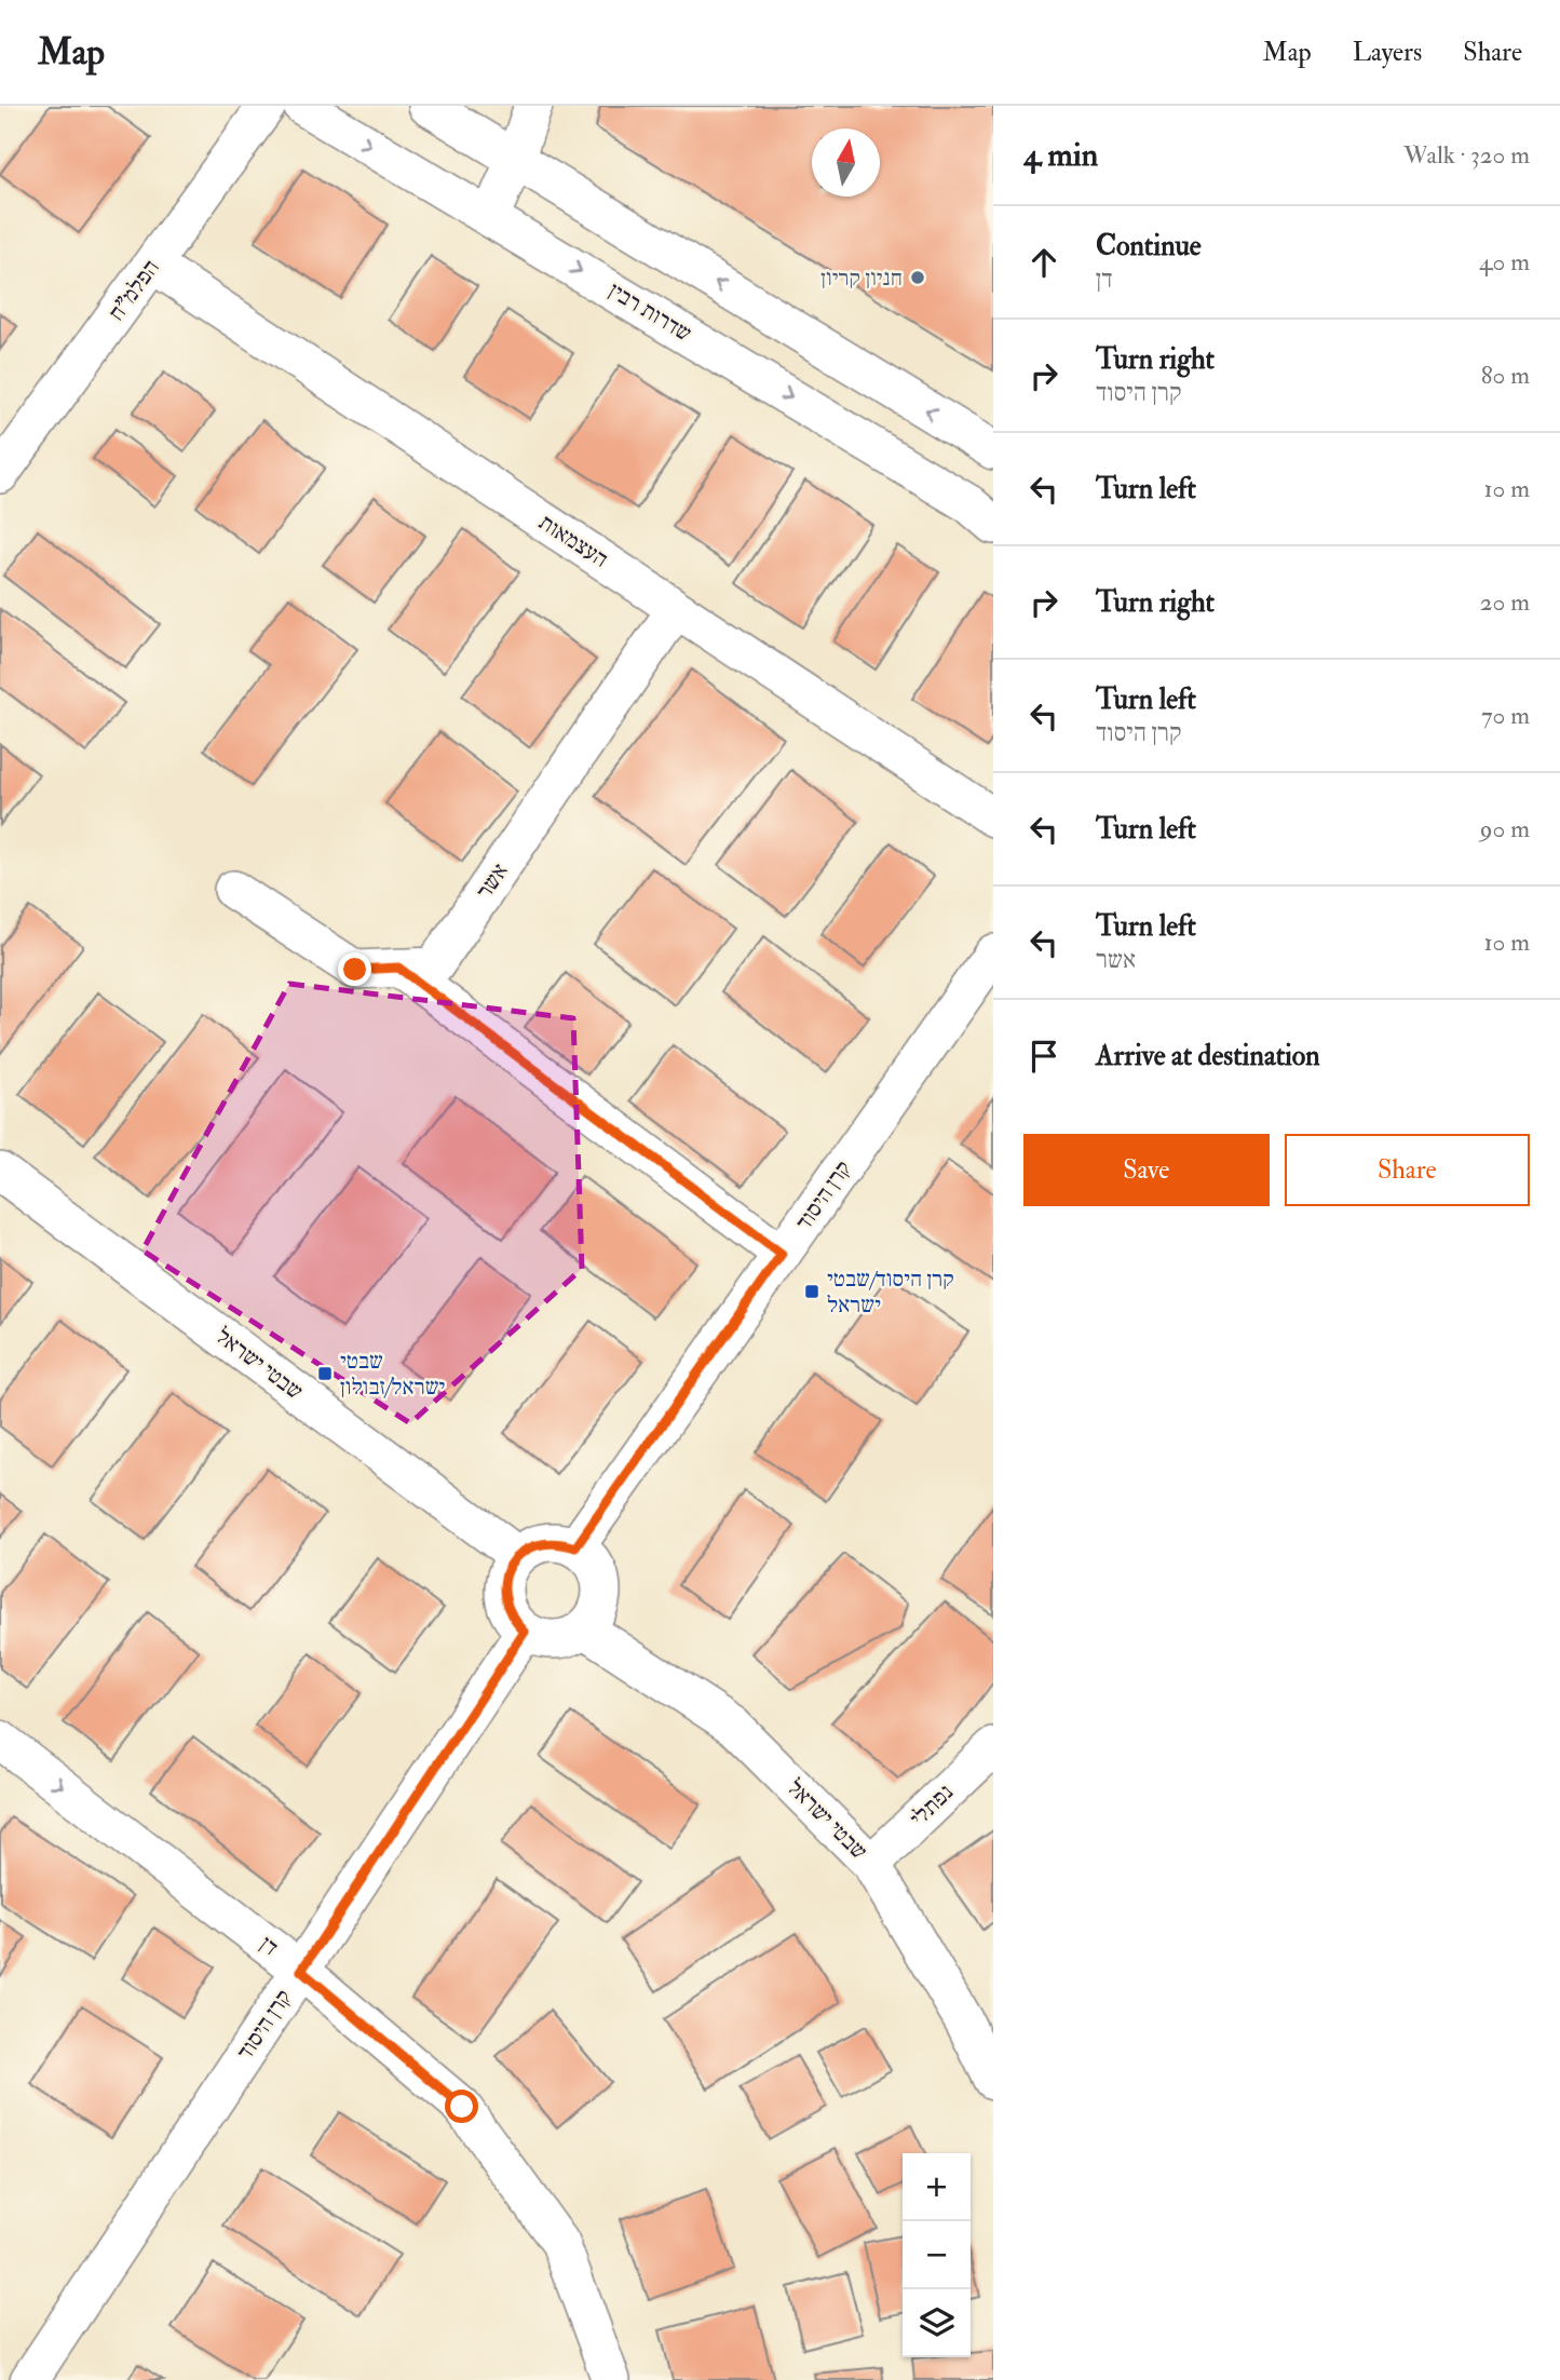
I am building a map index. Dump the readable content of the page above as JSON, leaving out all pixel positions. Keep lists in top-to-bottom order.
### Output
{
  "streets": {
    "street": [
      "הפלמ\"ח",
      "שדרות רבין",
      "העצמאות",
      "אשר",
      "קרן היסוד",
      "שבטי ישראל",
      "נפתלי",
      "דן"
    ]
  },
  "crossings": [
    ["הפלמ\"ח", "העצמאות"],
    ["העצמאות", "אשר"],
    ["קרן היסוד", "שבטי ישראל"],
    ["קרן היסוד", "דן"],
    ["שבטי ישראל", "נפתלי"]
  ],
  "one_way": ["דן"],
  "places": {
    "other": ["חניון קריון"],
    "transit": ["קרן היסוד/שבטי ישראל", "שבטי ישראל/זבולון"]
  },
  "north": "top",
  "page": {
    "header": "Map",
    "nav": ["Map", "Layers", "Share"],
    "heading": ["4 min", "Walk · 320 m"],
    "list": [
      ["Continue", "דן", "40 m"],
      ["Turn right", "קרן היסוד", "80 m"],
      ["Turn left", "10 m"],
      ["Turn right", "20 m"],
      ["Turn left", "קרן היסוד", "70 m"],
      ["Turn left", "90 m"],
      ["Turn left", "אשר", "10 m"],
      "Arrive at destination"
    ],
    "buttons": ["Save", "Share"],
    "map_buttons": ["+", "−"]
  }
}
